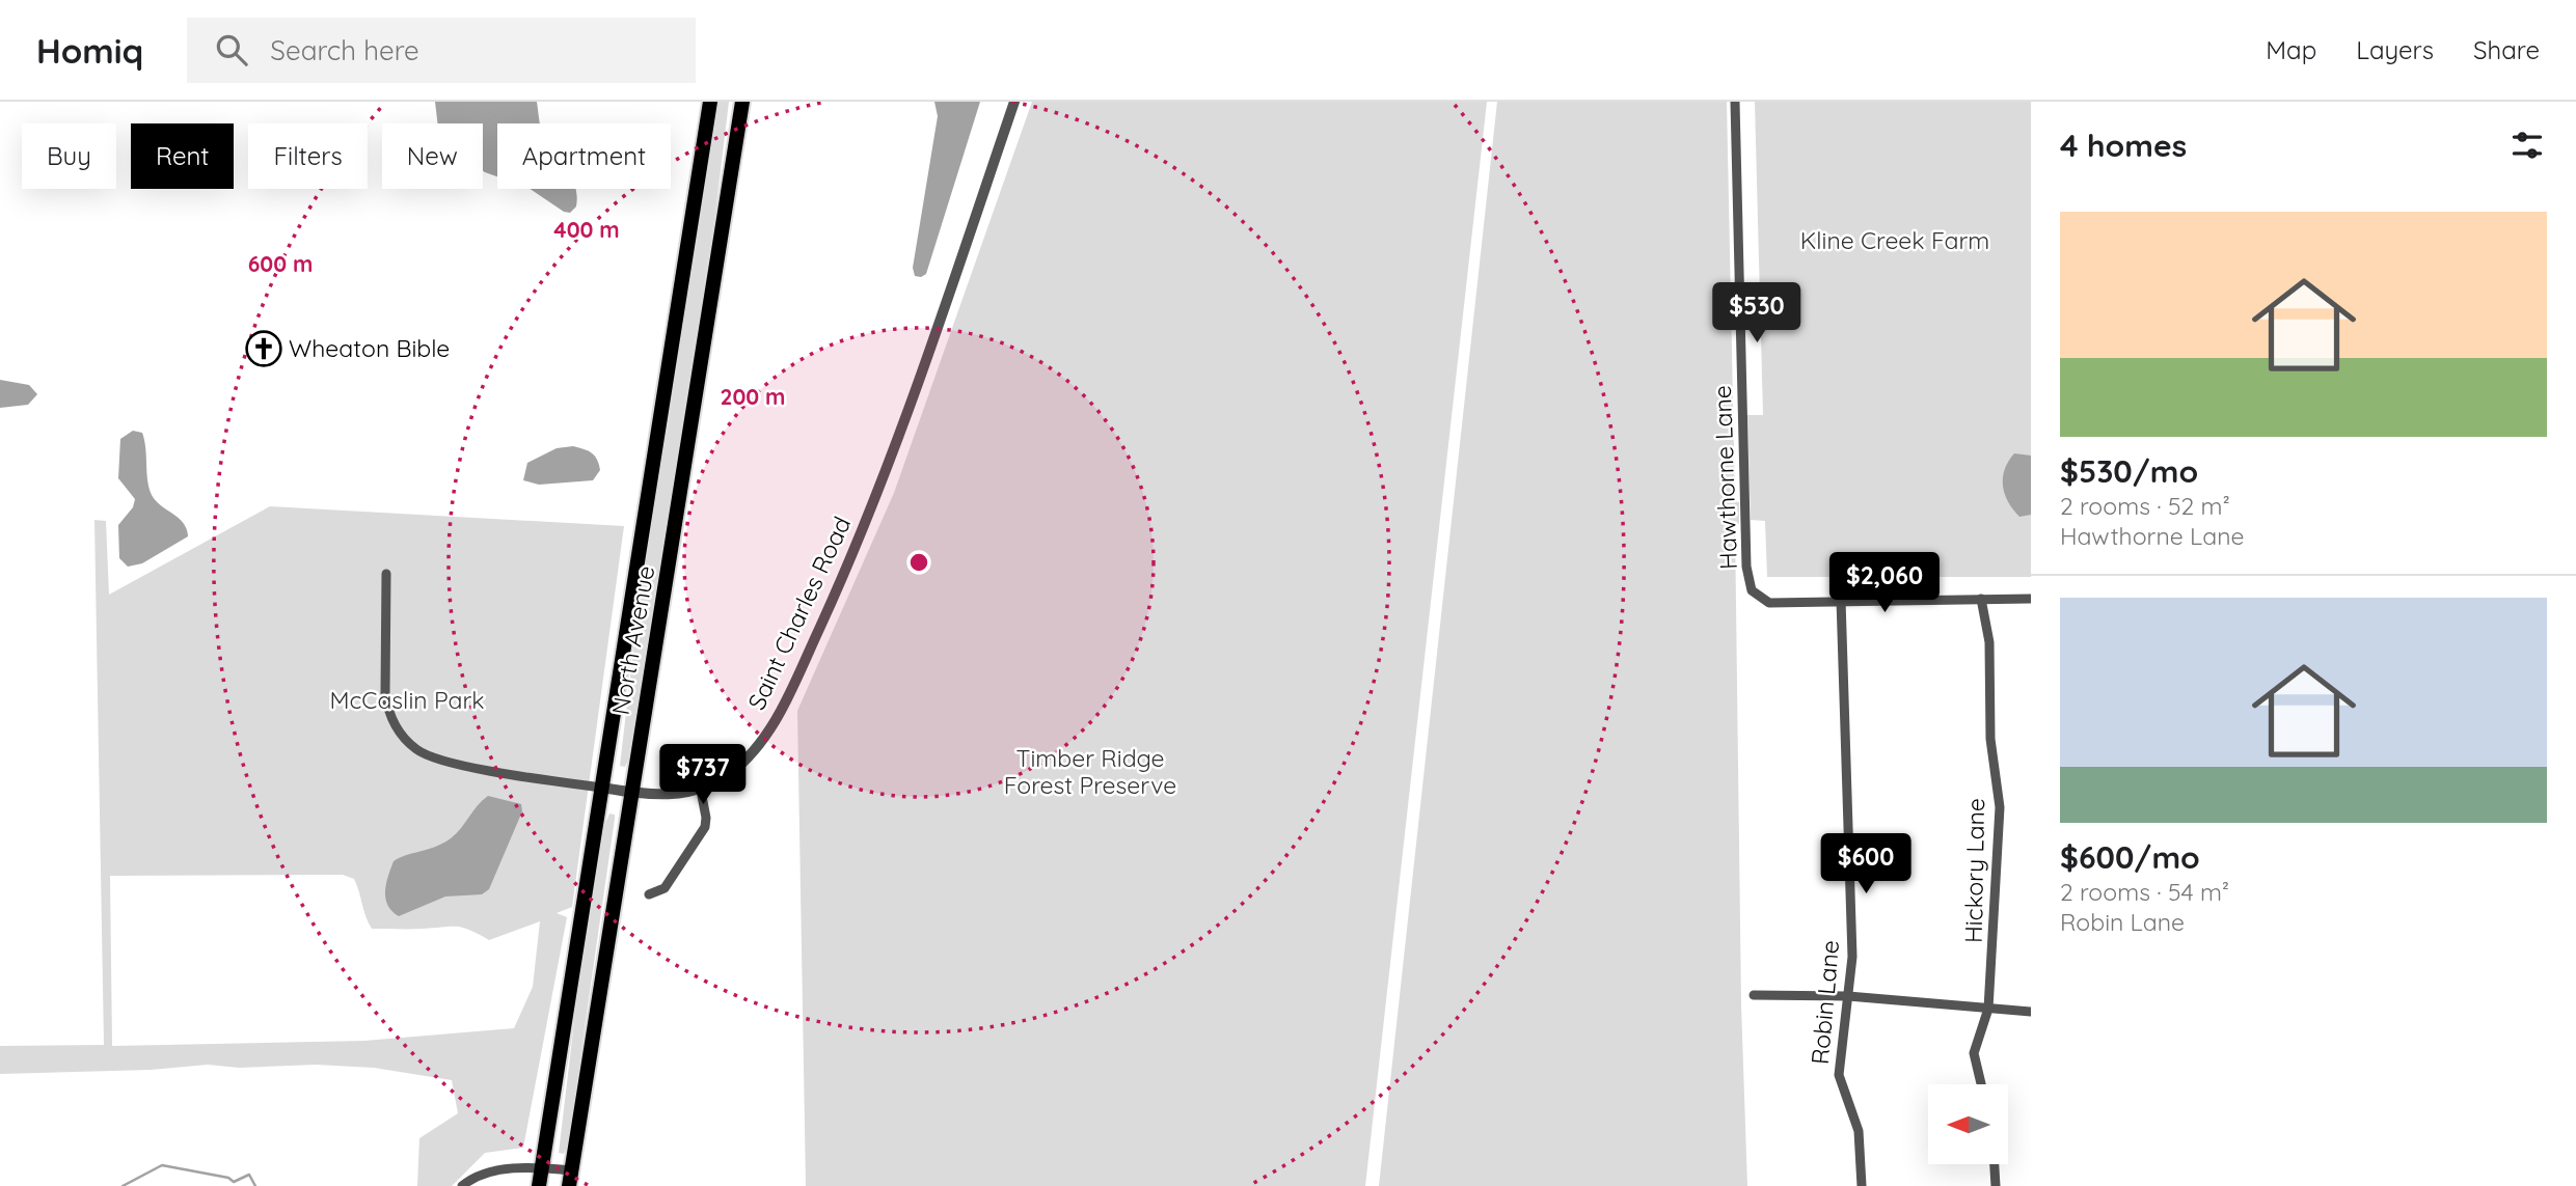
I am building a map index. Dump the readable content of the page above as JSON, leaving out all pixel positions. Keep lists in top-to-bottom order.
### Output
{
  "streets": {
    "main road": ["North Avenue"],
    "street": [
      "Hawthorne Lane",
      "Saint Charles Road",
      "Hickory Lane",
      "Robin Lane"
    ]
  },
  "crossings": [
    ["Hawthorne Lane", "Robin Lane"],
    ["Saint Charles Road", "North Avenue"]
  ],
  "parks": ["Kline Creek Farm", "McCaslin Park", "Timber Ridge Forest Preserve"],
  "places": {
    "church": ["Wheaton Bible"]
  },
  "north": "left",
  "page": {
    "header": "Homiq",
    "search": "Search here",
    "nav": ["Map", "Layers", "Share"],
    "heading": "4 homes",
    "chip": [
      "Buy",
      "Rent",
      "Filters",
      "New",
      "Apartment"
    ],
    "list": [
      {
        "name": "$530/mo",
        "note": "2 rooms · 52 m² · Hawthorne Lane"
      },
      {
        "name": "$600/mo",
        "note": "2 rooms · 54 m² · Robin Lane"
      }
    ],
    "price": [
      "$530",
      "$2,060",
      "$737",
      "$600"
    ]
  },
  "rings": ["400 m", "600 m", "200 m"]
}
